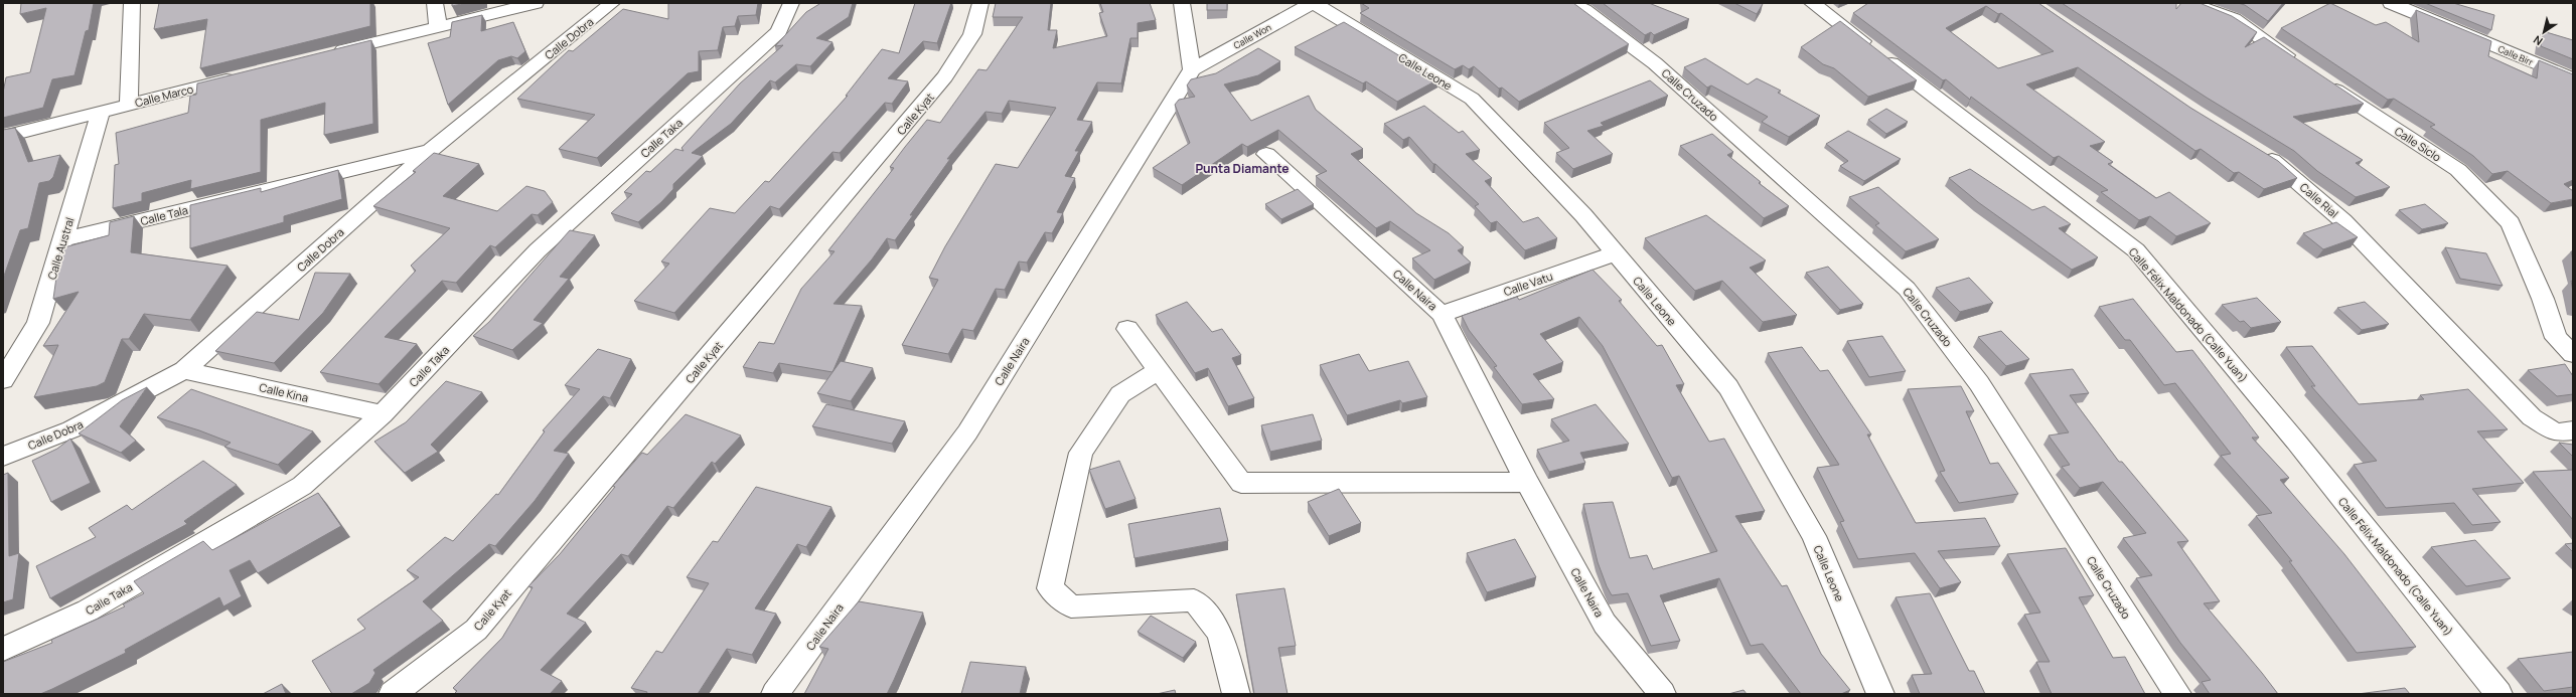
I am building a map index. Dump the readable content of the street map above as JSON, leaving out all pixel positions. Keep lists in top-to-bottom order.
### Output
{
  "streets": {
    "street": [
      "Calle Won",
      "Calle Dobra",
      "Calle Birr",
      "Calle Leone",
      "Calle Cruzado",
      "Calle Marco",
      "Calle Kyat",
      "Calle Taka",
      "Calle Siclo",
      "Calle Rial",
      "Calle Tala",
      "Calle Austral",
      "Calle Vatu",
      "Calle Naira",
      "Calle Félix Maldonado (Calle Yuan)",
      "Calle Kina"
    ]
  },
  "crossings": [
    ["Calle Won", "Calle Leone"],
    ["Calle Won", "Calle Naira"],
    ["Calle Dobra", "Calle Tala"],
    ["Calle Dobra", "Calle Kina"],
    ["Calle Leone", "Calle Vatu"],
    ["Calle Marco", "Calle Austral"],
    ["Calle Taka", "Calle Kina"],
    ["Calle Tala", "Calle Austral"],
    ["Calle Vatu", "Calle Naira"]
  ],
  "districts": ["Punta Diamante"],
  "north": "bottom left"
}
